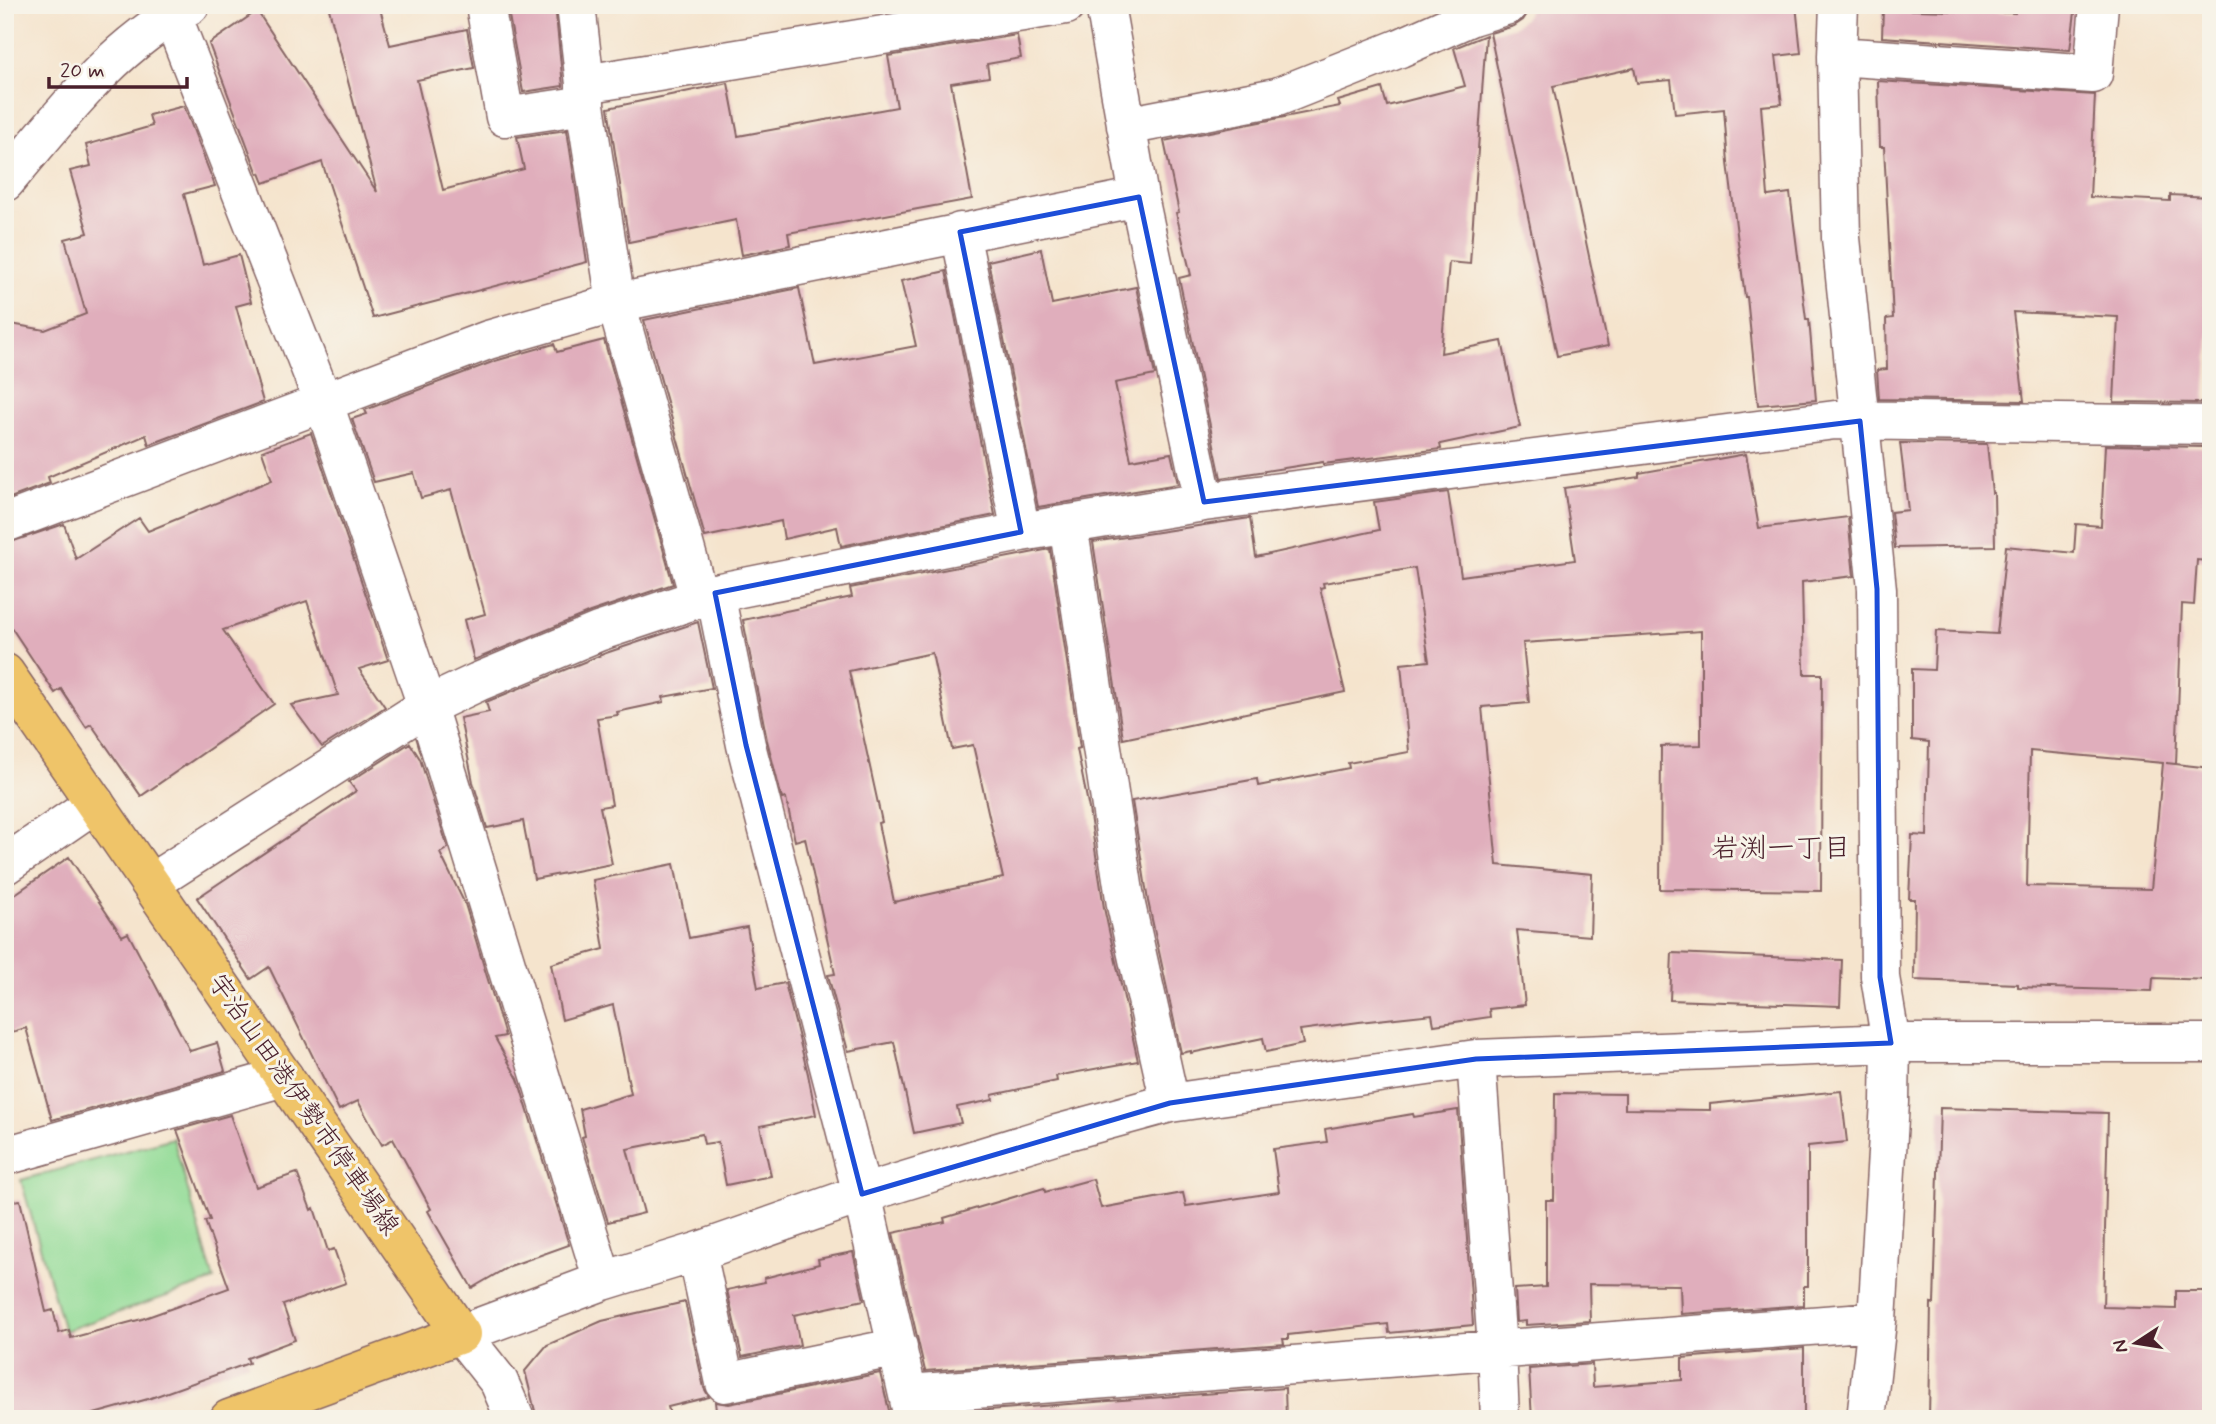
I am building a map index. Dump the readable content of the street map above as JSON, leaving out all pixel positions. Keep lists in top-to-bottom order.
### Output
{
  "streets": {
    "main road": ["宇治山田港伊勢市停車場線"]
  },
  "districts": ["岩渕一丁目"],
  "scale_bar": "20 m",
  "north": "left"
}
